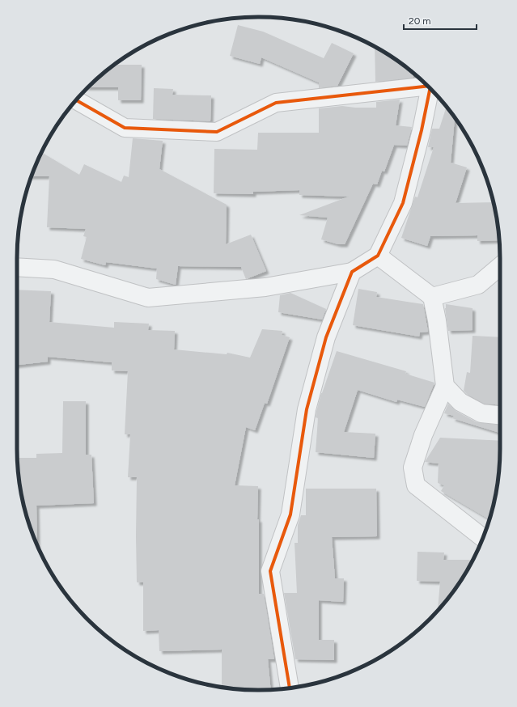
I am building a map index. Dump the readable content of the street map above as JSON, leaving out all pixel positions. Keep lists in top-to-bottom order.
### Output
{
  "scale_bar": "20 m"
}
